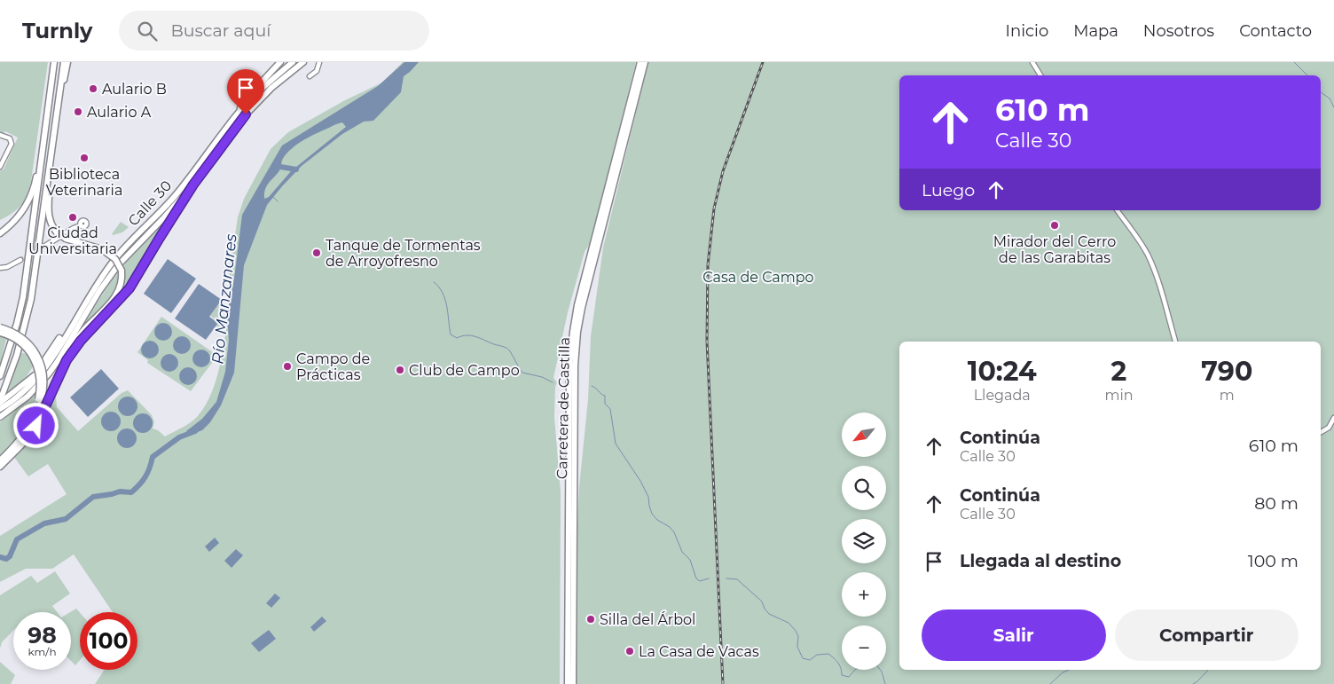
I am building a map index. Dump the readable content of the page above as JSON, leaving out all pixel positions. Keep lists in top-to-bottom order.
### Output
{
  "streets": {
    "highway": ["Calle 30", "Carretera de Castilla"]
  },
  "water": ["Río Manzanares"],
  "parks": ["Casa de Campo"],
  "places": [
    "Aulario B",
    "Aulario A",
    "Biblioteca Veterinaria",
    "Ciudad Universitaria",
    "Mirador del Cerro de las Garabitas",
    "Tanque de Tormentas de Arroyofresno",
    "Campo de Prácticas",
    "Club de Campo",
    "Silla del Árbol",
    "La Casa de Vacas"
  ],
  "north": "bottom left",
  "page": {
    "header": "Turnly",
    "search": "Buscar aquí",
    "nav": [
      "Inicio",
      "Mapa",
      "Nosotros",
      "Contacto"
    ],
    "turn": ["610 m", "Calle 30"],
    "then": "Luego",
    "eta": [
      "10:24",
      "Llegada",
      "2",
      "min",
      "790",
      "m"
    ],
    "map_buttons": ["+", "−"],
    "list": [
      {
        "name": "Continúa",
        "note": "Calle 30",
        "value": "610 m"
      },
      {
        "name": "Continúa",
        "note": "Calle 30",
        "value": "80 m"
      },
      {
        "name": "Llegada al destino",
        "value": "100 m"
      }
    ],
    "buttons": ["Salir", "Compartir"],
    "speed": "98 km/h",
    "limit": "100"
  }
}
